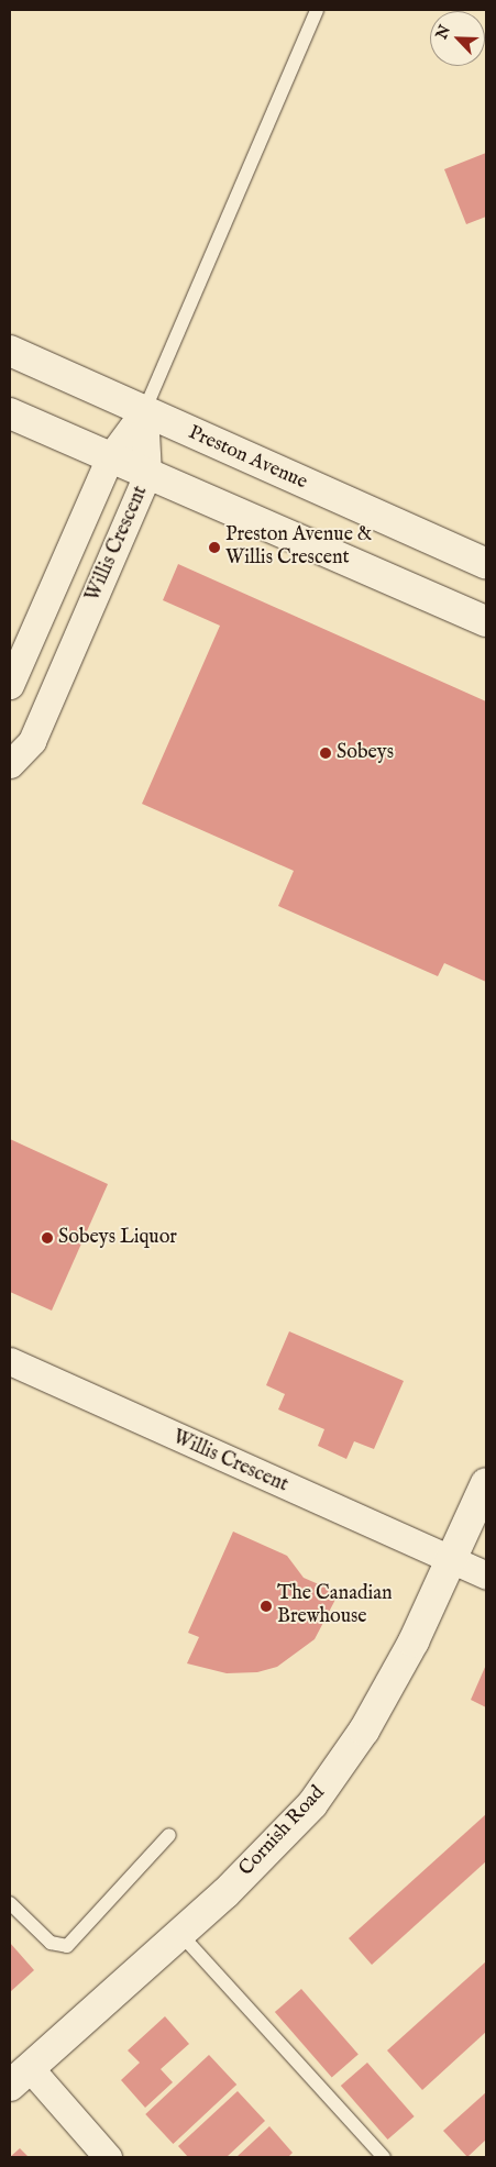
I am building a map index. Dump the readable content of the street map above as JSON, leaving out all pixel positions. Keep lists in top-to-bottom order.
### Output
{
  "streets": {
    "main road": ["Preston Avenue", "Cornish Road"],
    "street": ["Willis Crescent"]
  },
  "crossings": [
    ["Preston Avenue", "Willis Crescent"],
    ["Willis Crescent", "Cornish Road"]
  ],
  "places": [
    "Preston Avenue & Willis Crescent",
    "Sobeys",
    "Sobeys Liquor",
    "The Canadian Brewhouse"
  ],
  "north": "top left"
}
